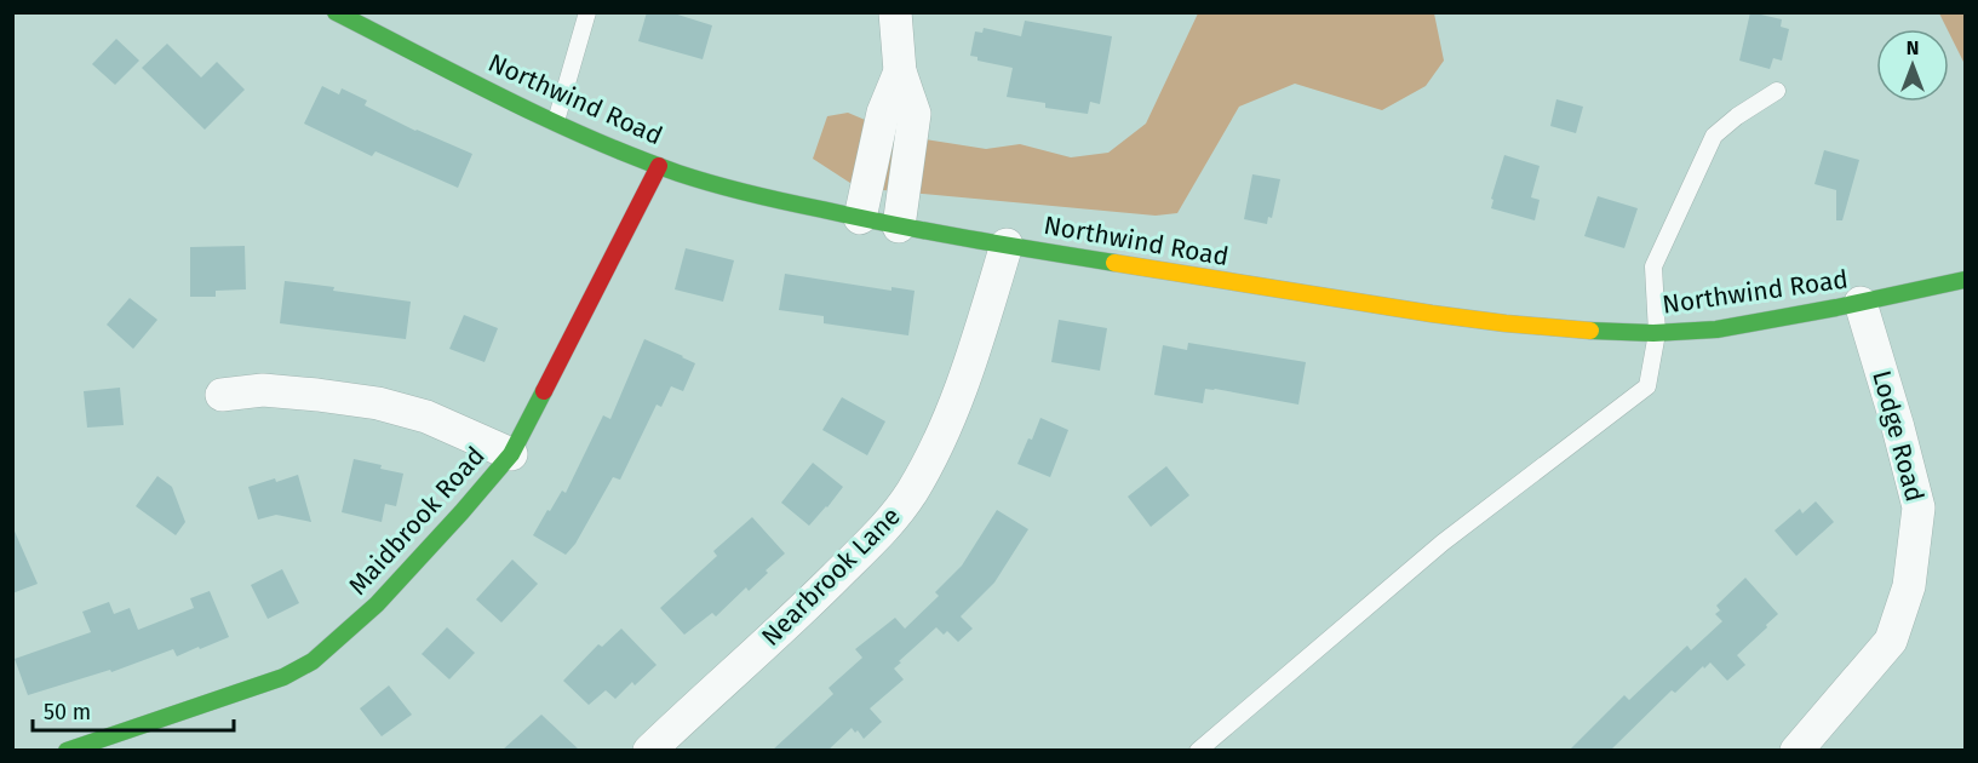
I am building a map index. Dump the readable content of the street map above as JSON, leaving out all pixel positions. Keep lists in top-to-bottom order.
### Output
{
  "streets": {
    "street": [
      "Northwind Road",
      "Lodge Road",
      "Maidbrook Road",
      "Nearbrook Lane"
    ]
  },
  "crossings": [
    ["Northwind Road", "Lodge Road"],
    ["Northwind Road", "Maidbrook Road"],
    ["Northwind Road", "Nearbrook Lane"]
  ],
  "scale_bar": "50 m",
  "north": "top"
}
